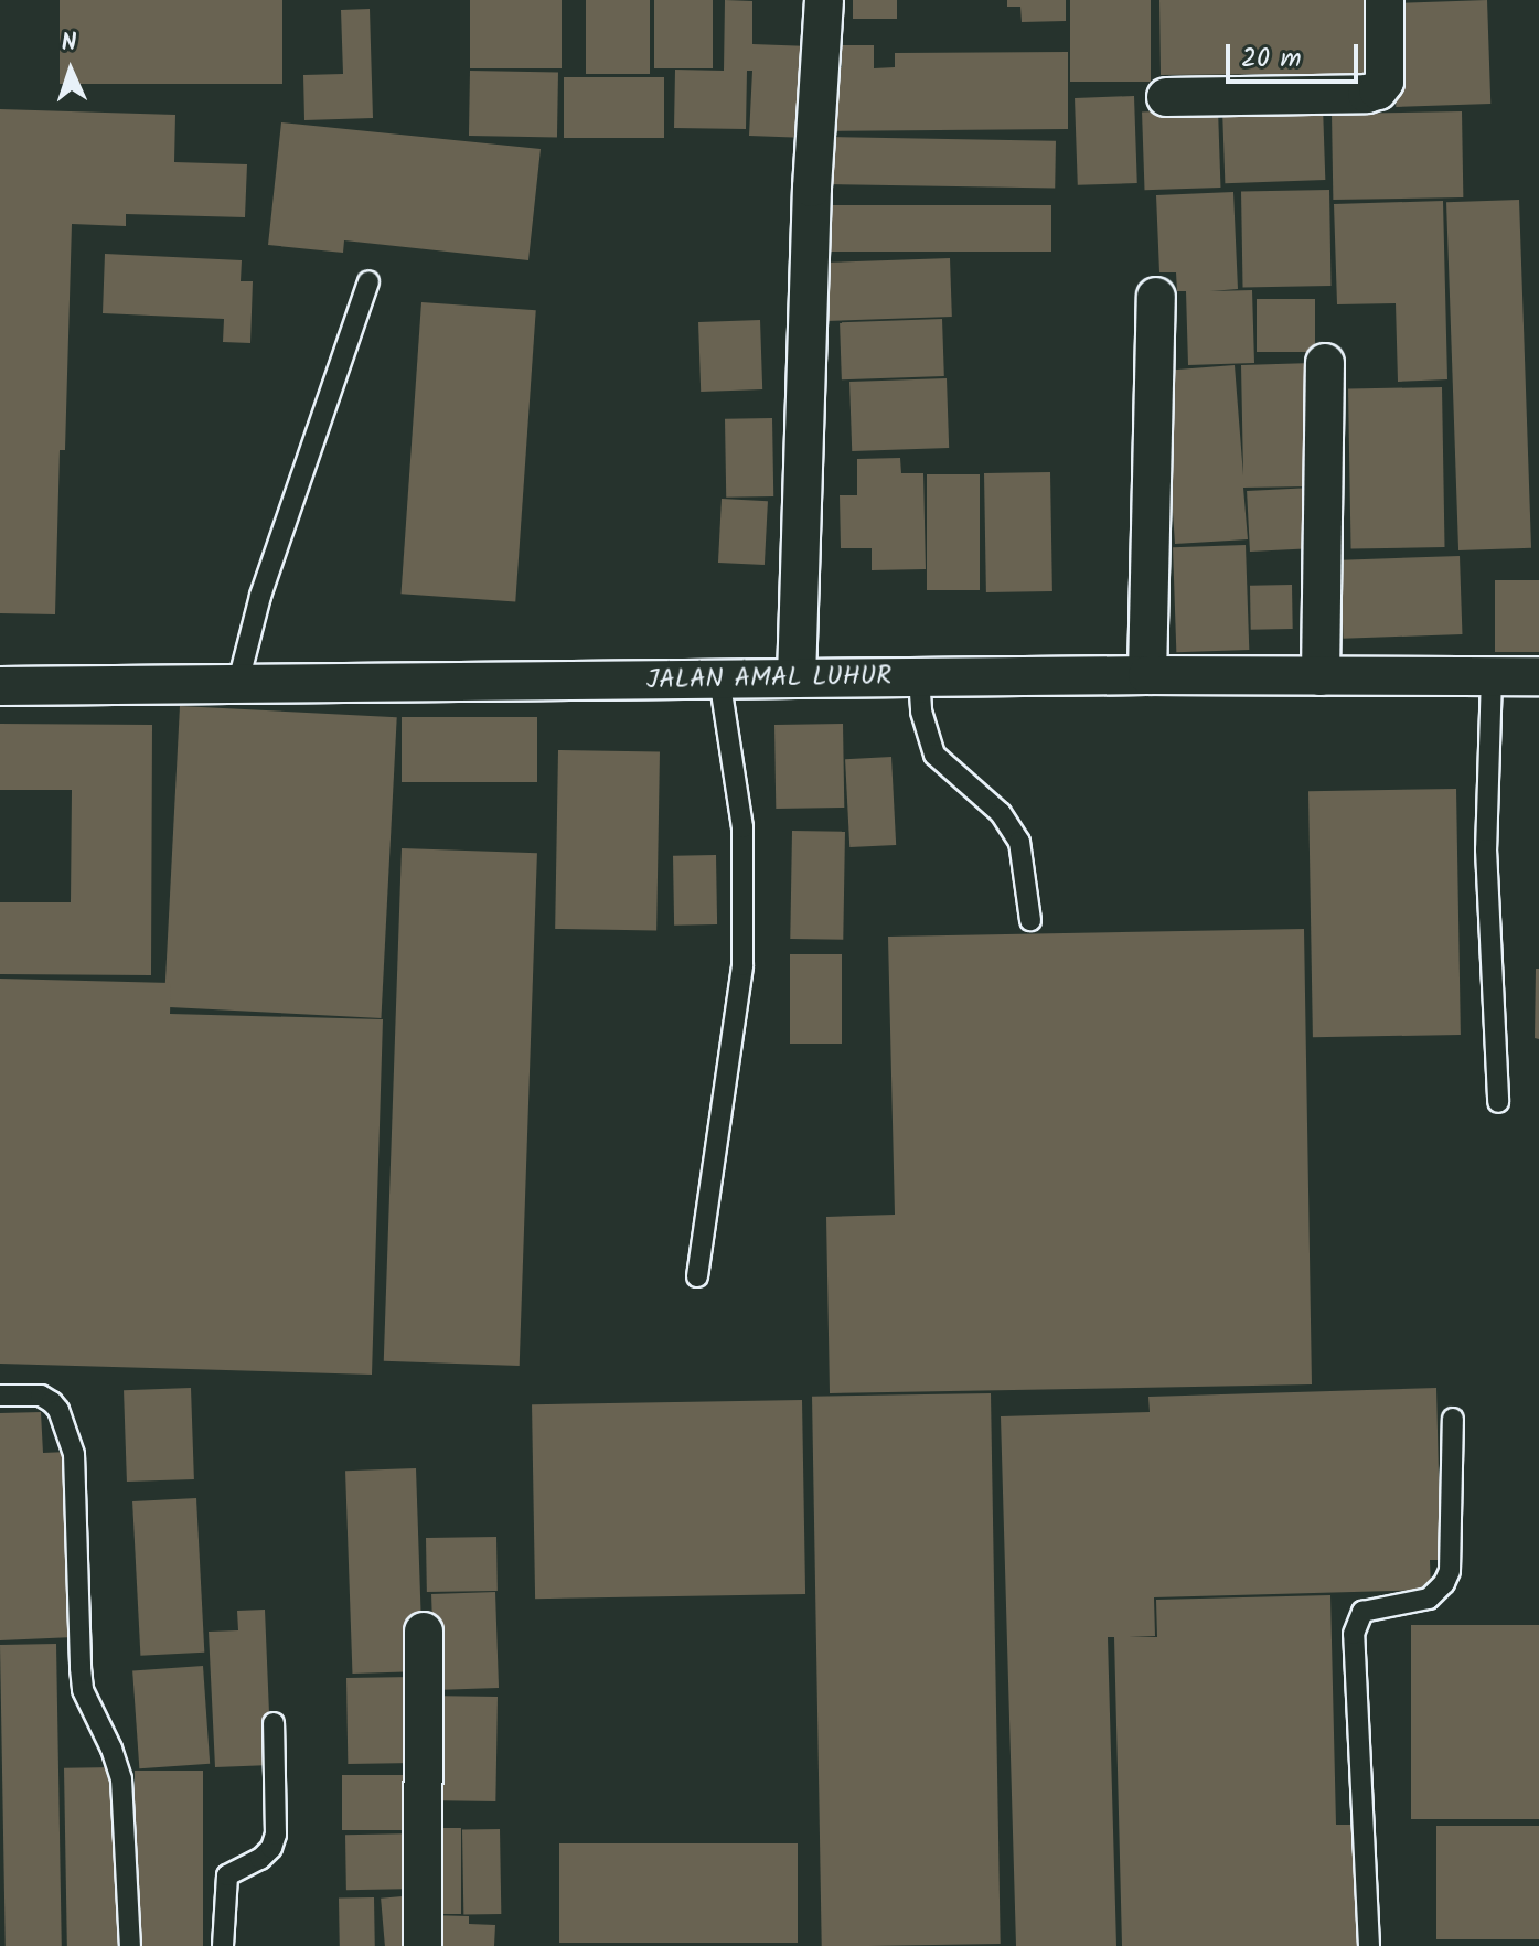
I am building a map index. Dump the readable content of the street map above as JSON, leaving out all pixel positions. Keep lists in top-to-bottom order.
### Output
{
  "streets": {
    "street": ["JALAN AMAL LUHUR"]
  },
  "scale_bar": "20 m",
  "north": "top"
}
